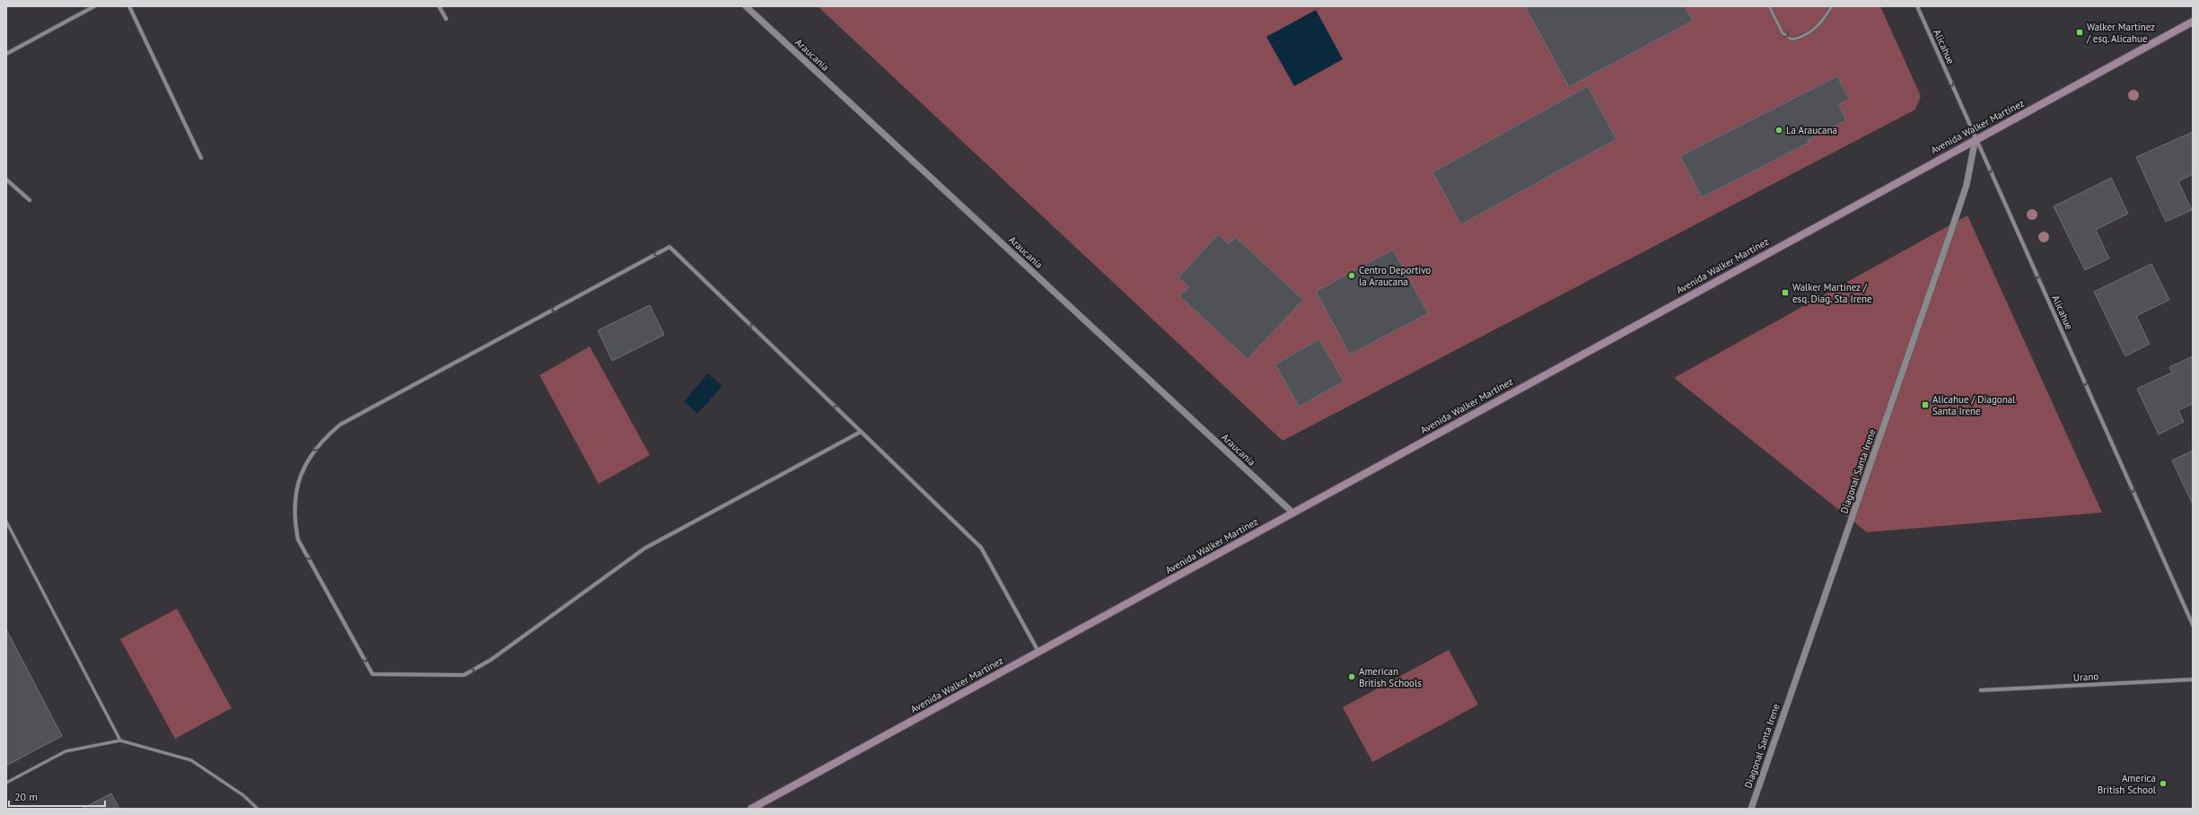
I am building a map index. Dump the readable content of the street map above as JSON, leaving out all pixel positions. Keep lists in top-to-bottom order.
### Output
{
  "streets": {
    "main road": ["Avenida Walker Martínez"],
    "street": [
      "Alicahue",
      "Araucanía",
      "Diagonal Santa Irene",
      "Urano"
    ]
  },
  "crossings": [
    ["Alicahue", "Avenida Walker Martínez"],
    ["Alicahue", "Diagonal Santa Irene"],
    ["Araucanía", "Avenida Walker Martínez"],
    ["Avenida Walker Martínez", "Diagonal Santa Irene"]
  ],
  "one_way": ["Alicahue"],
  "places": {
    "transit": ["Walker Martínez / esq. Alicahue", "Walker Martínez / esq. Diag. Sta Irene", "Alicahue / Diagonal Santa Irene"],
    "other": [
      "La Araucana",
      "Centro Deportivo la Araucana",
      "American British Schools",
      "America British School"
    ]
  },
  "scale_bar": "20 m"
}
